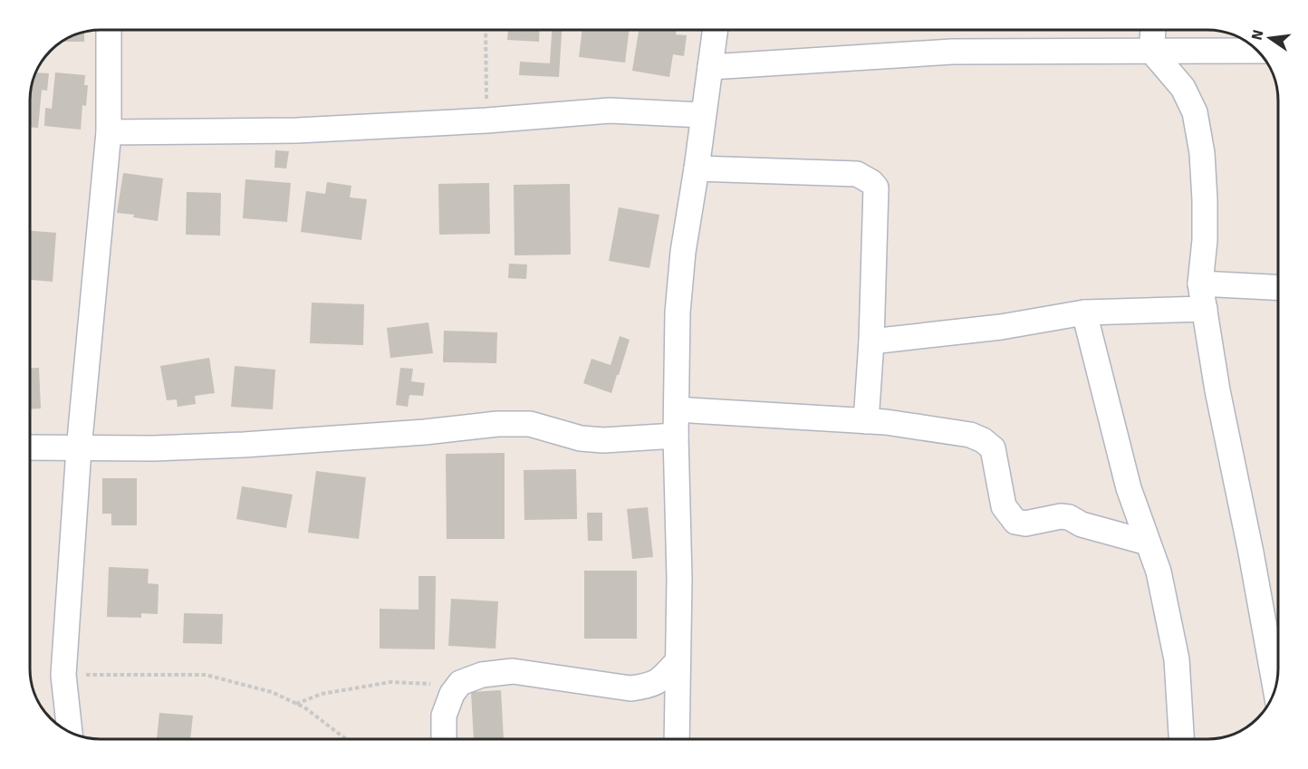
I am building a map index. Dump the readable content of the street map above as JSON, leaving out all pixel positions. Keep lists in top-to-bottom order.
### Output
{
  "north": "left"
}
